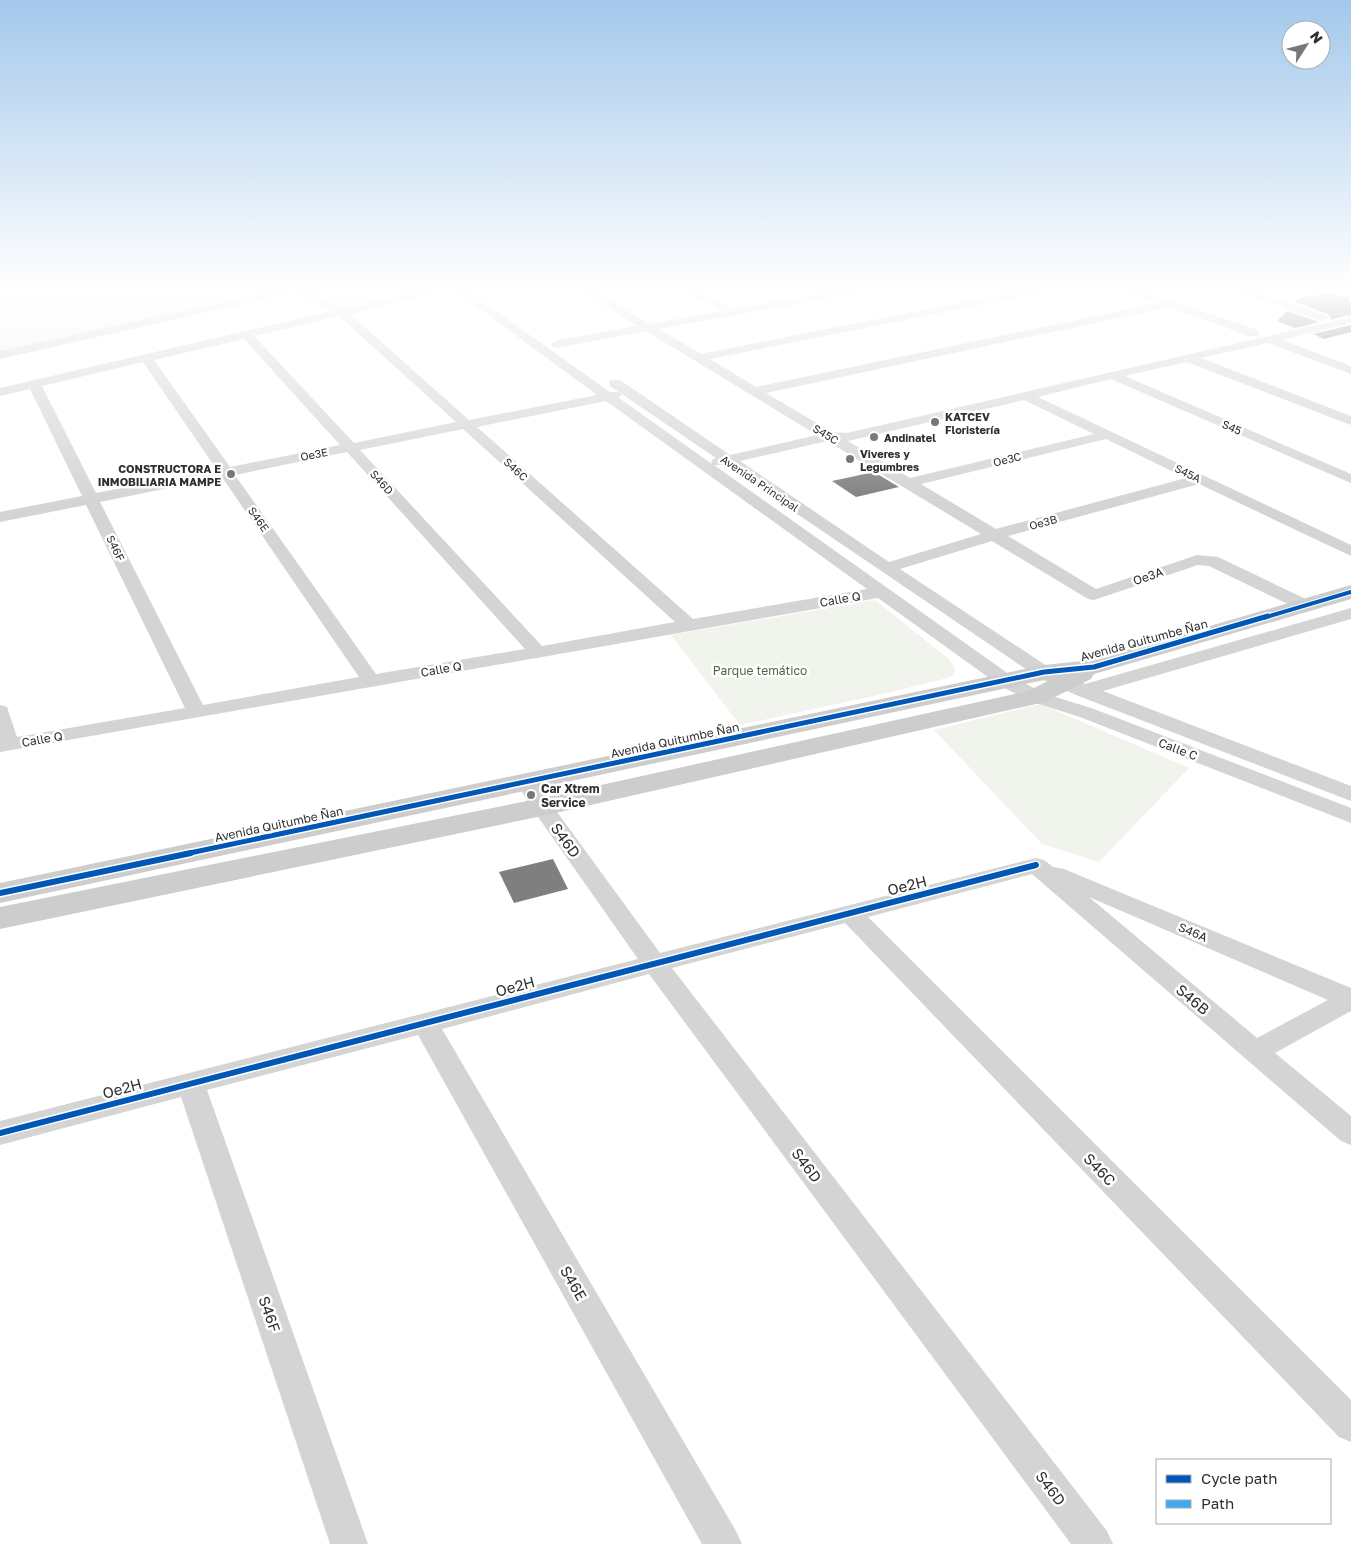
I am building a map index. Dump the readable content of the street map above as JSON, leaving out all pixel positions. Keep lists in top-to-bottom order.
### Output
{
  "streets": {
    "street": [
      "S45",
      "S45C",
      "Oe3E",
      "Oe3C",
      "S46C",
      "S45A",
      "S46D",
      "Avenida Principal",
      "S46E",
      "Oe3B",
      "S46F",
      "Oe3A",
      "Calle Q",
      "Avenida Quitumbe Ñan",
      "Calle C",
      "Oe2H",
      "S46A",
      "S46B"
    ]
  },
  "crossings": [
    ["S45C", "Oe3C"],
    ["S45C", "Oe3B"],
    ["S45C", "Oe3A"],
    ["Oe3E", "S46C"],
    ["Oe3E", "S46D"],
    ["Oe3E", "Avenida Principal"],
    ["Oe3E", "S46E"],
    ["Oe3E", "S46F"],
    ["Oe3C", "S45A"],
    ["S46C", "Calle Q"],
    ["S46C", "Oe2H"],
    ["S45A", "Oe3B"],
    ["S46D", "Calle Q"],
    ["S46D", "Avenida Quitumbe Ñan"],
    ["S46D", "Oe2H"],
    ["Avenida Principal", "Oe3B"],
    ["Avenida Principal", "Calle Q"],
    ["Avenida Principal", "Avenida Quitumbe Ñan"],
    ["Avenida Principal", "Calle C"],
    ["S46E", "Calle Q"],
    ["S46E", "Oe2H"],
    ["S46F", "Calle Q"],
    ["S46F", "Oe2H"],
    ["Oe3A", "Avenida Quitumbe Ñan"],
    ["Avenida Quitumbe Ñan", "Calle C"],
    ["Oe2H", "S46A"],
    ["Oe2H", "S46B"],
    ["S46A", "S46B"]
  ],
  "parks": ["Parque temático"],
  "places": [
    "KATCEV Floristería",
    "Andinatel",
    "Viveres y Legumbres",
    "CONSTRUCTORA E INMOBILIARIA MAMPE",
    "Car Xtrem Service"
  ],
  "legend": ["Cycle path", "Path"],
  "north": "top right"
}
